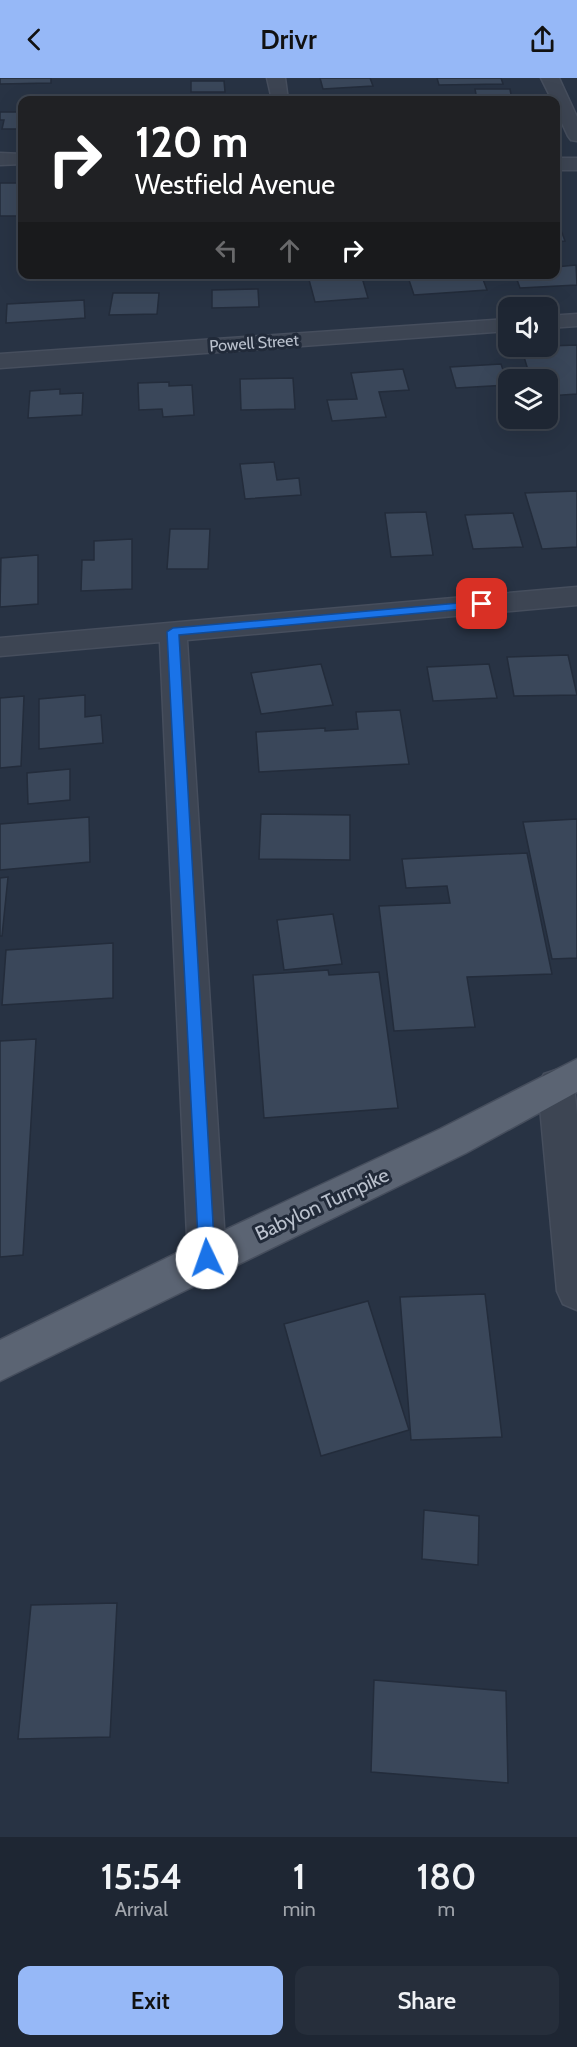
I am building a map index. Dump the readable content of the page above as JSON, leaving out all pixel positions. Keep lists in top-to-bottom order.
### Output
{
  "streets": {
    "main road": ["Babylon Turnpike"],
    "street": ["Powell Street"]
  },
  "page": {
    "header": "Drivr",
    "turn": ["120 m", "Westfield Avenue"],
    "eta": [
      "15:54",
      "Arrival",
      "1",
      "min",
      "180",
      "m"
    ],
    "buttons": ["Exit", "Share"]
  }
}
